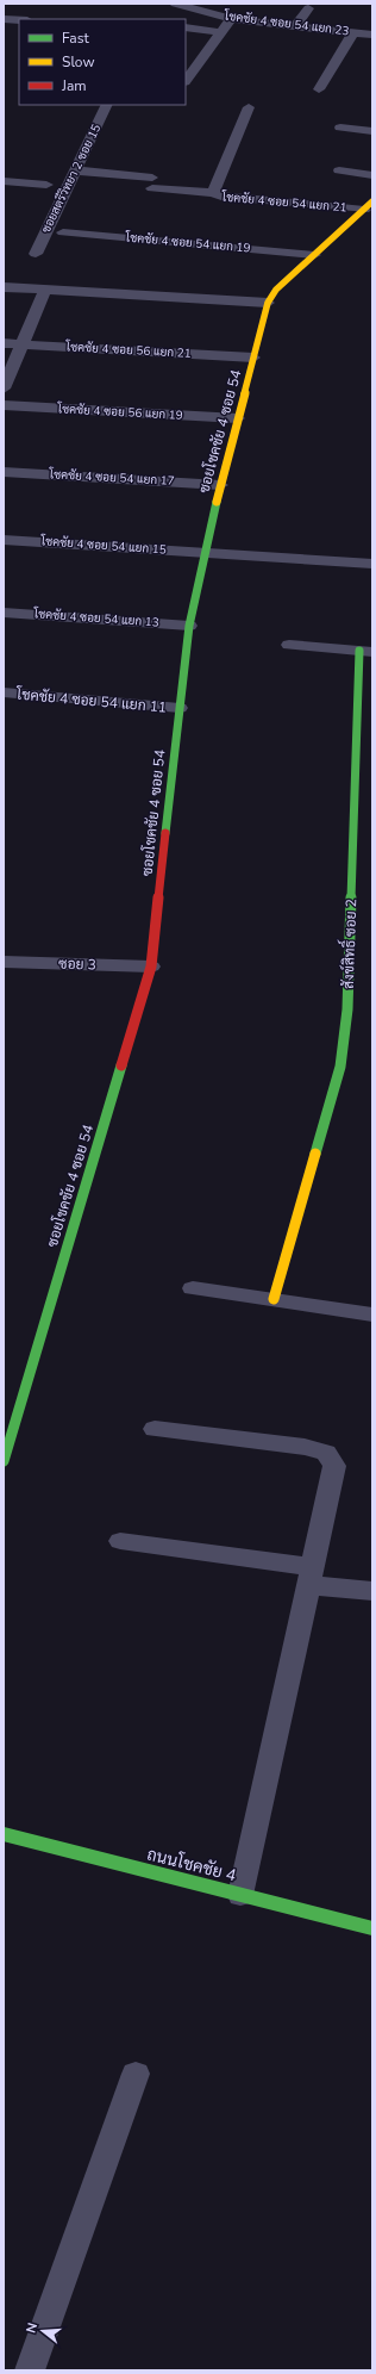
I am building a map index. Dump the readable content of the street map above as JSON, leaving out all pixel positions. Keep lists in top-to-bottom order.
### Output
{
  "streets": {
    "street": [
      "โชคชัย 4 ซอย 54 แยก 23",
      "ซอยสตรีวิทยา 2 ซอย 15",
      "โชคชัย 4 ซอย 54 แยก 21",
      "โชคชัย 4 ซอย 54 แยก 19",
      "โชคชัย 4 ซอย 56 แยก 21",
      "โชคชัย 4 ซอย 56 แยก 19",
      "ซอยโชคชัย 4 ซอย 54",
      "โชคชัย 4 ซอย 54 แยก 17",
      "โชคชัย 4 ซอย 54 แยก 15",
      "โชคชัย 4 ซอย 54 แยก 13",
      "โชคชัย 4 ซอย 54 แยก 11",
      "สังข์สิทธิ์ ซอย 2",
      "ซอย 3",
      "ถนนโชคชัย 4"
    ]
  },
  "crossings": [
    ["โชคชัย 4 ซอย 54 แยก 21", "ซอยโชคชัย 4 ซอย 54"],
    ["โชคชัย 4 ซอย 54 แยก 19", "ซอยโชคชัย 4 ซอย 54"],
    ["โชคชัย 4 ซอย 56 แยก 21", "ซอยโชคชัย 4 ซอย 54"],
    ["โชคชัย 4 ซอย 56 แยก 19", "ซอยโชคชัย 4 ซอย 54"],
    ["ซอยโชคชัย 4 ซอย 54", "โชคชัย 4 ซอย 54 แยก 17"],
    ["ซอยโชคชัย 4 ซอย 54", "โชคชัย 4 ซอย 54 แยก 15"],
    ["ซอยโชคชัย 4 ซอย 54", "โชคชัย 4 ซอย 54 แยก 13"],
    ["ซอยโชคชัย 4 ซอย 54", "โชคชัย 4 ซอย 54 แยก 11"],
    ["ซอยโชคชัย 4 ซอย 54", "ซอย 3"]
  ],
  "legend": ["Fast", "Slow", "Jam"],
  "north": "left"
}
